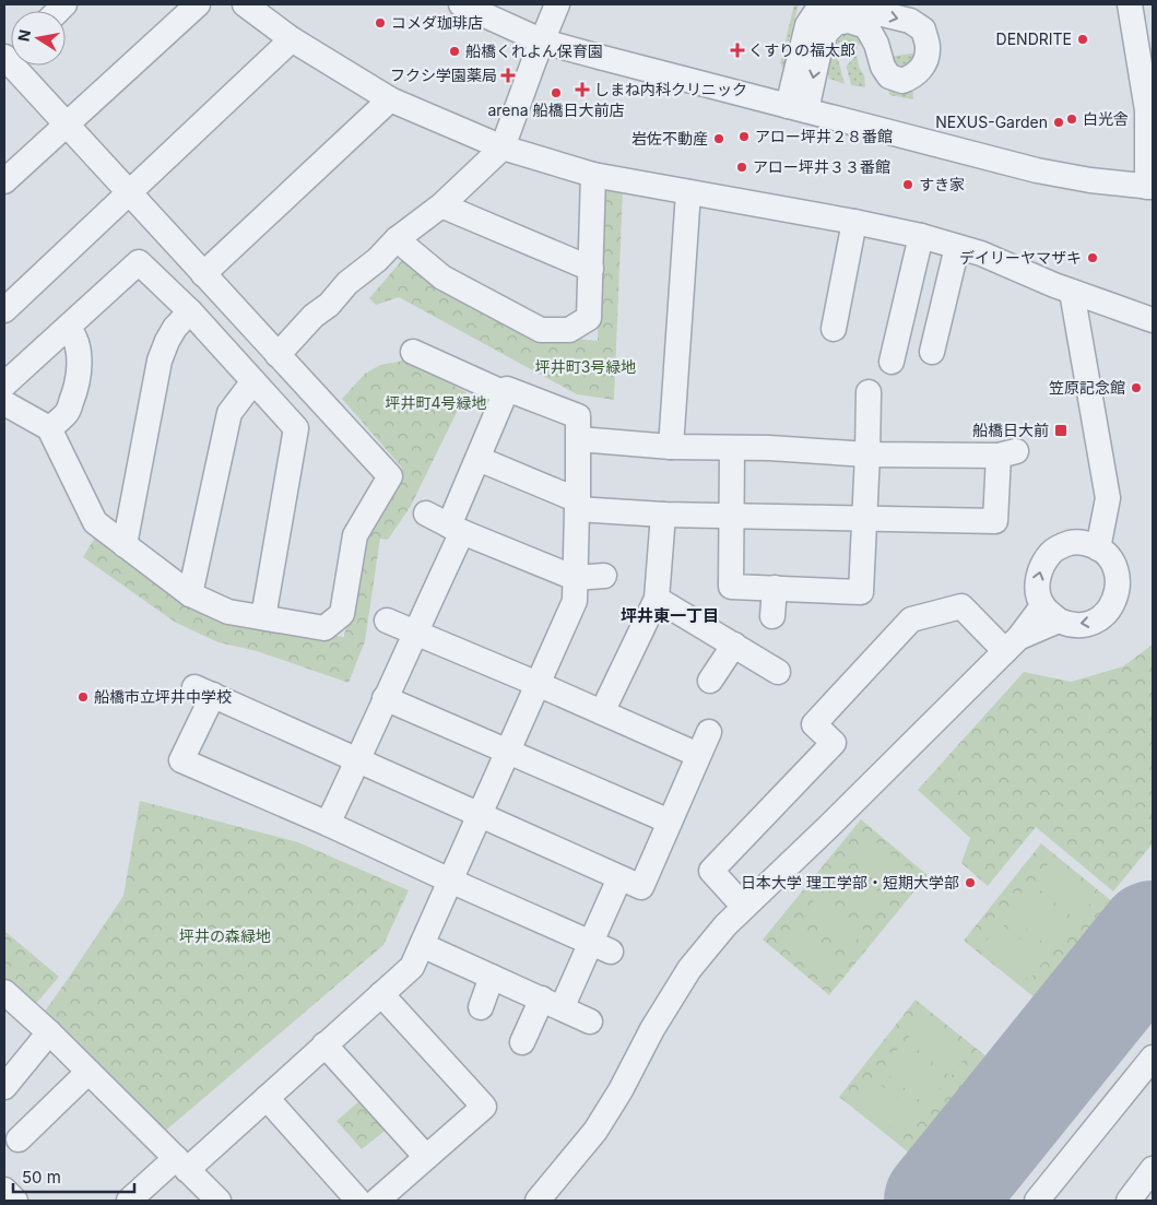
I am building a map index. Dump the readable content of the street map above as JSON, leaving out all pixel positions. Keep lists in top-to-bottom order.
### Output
{
  "districts": ["坪井東一丁目"],
  "parks": ["坪井町3号緑地", "坪井町4号緑地", "坪井の森緑地"],
  "places": {
    "other": [
      "コメダ珈琲店",
      "DENDRITE",
      "船橋くれよん保育園",
      "arena 船橋日大前店",
      "白光舎",
      "NEXUS-Garden",
      "アロー坪井２８番館",
      "岩佐不動産",
      "アロー坪井３３番館",
      "すき家",
      "デイリーヤマザキ",
      "笠原記念館",
      "船橋市立坪井中学校",
      "日本大学 理工学部・短期大学部"
    ],
    "health": ["くすりの福太郎", "フクシ学園薬局", "しまね内科クリニック"],
    "transit": ["船橋日大前"]
  },
  "scale_bar": "50 m",
  "north": "left"
}
